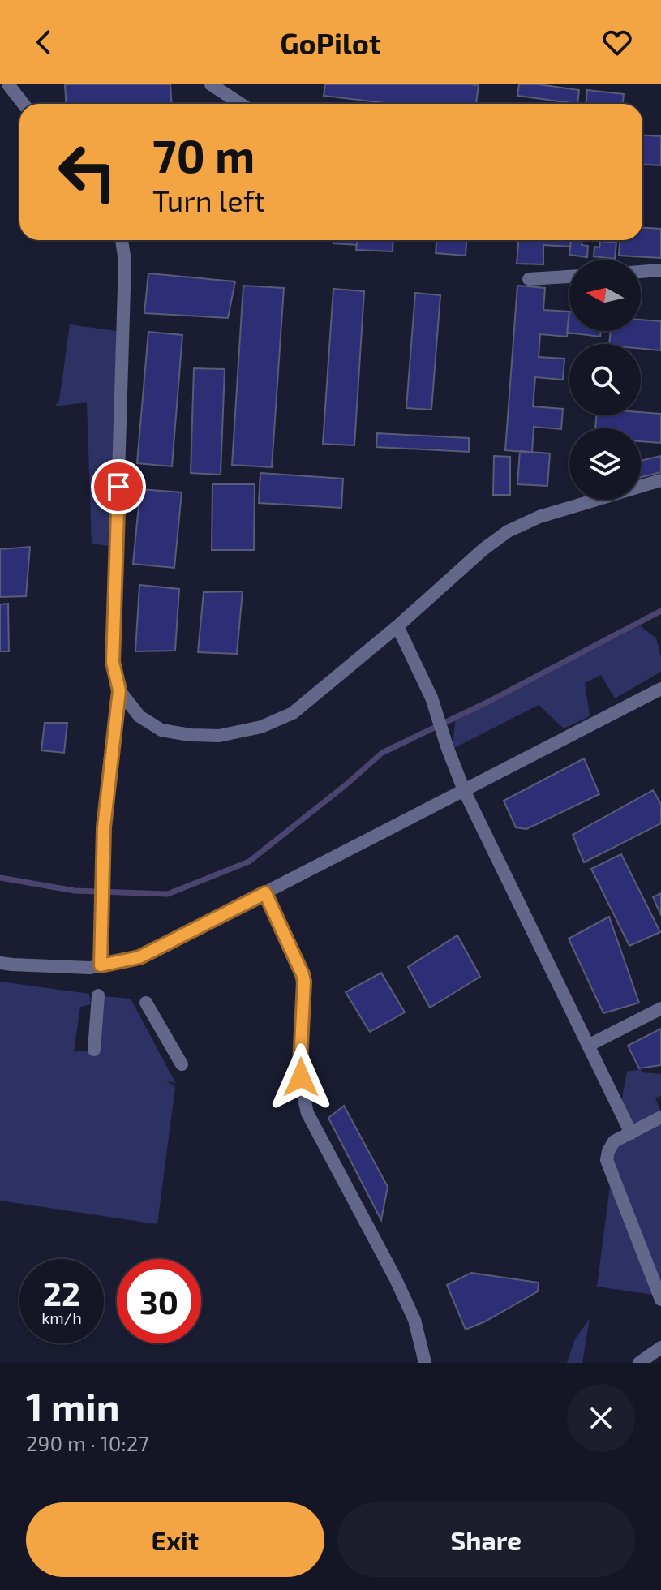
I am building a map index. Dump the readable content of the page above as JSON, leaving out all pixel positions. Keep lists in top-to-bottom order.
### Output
{
  "north": "left",
  "page": {
    "header": "GoPilot",
    "turn": ["70 m", "Turn left"],
    "speed": "22 km/h",
    "limit": "30",
    "heading": ["1 min", "290 m · 10:27"],
    "buttons": ["Exit", "Share"]
  }
}
